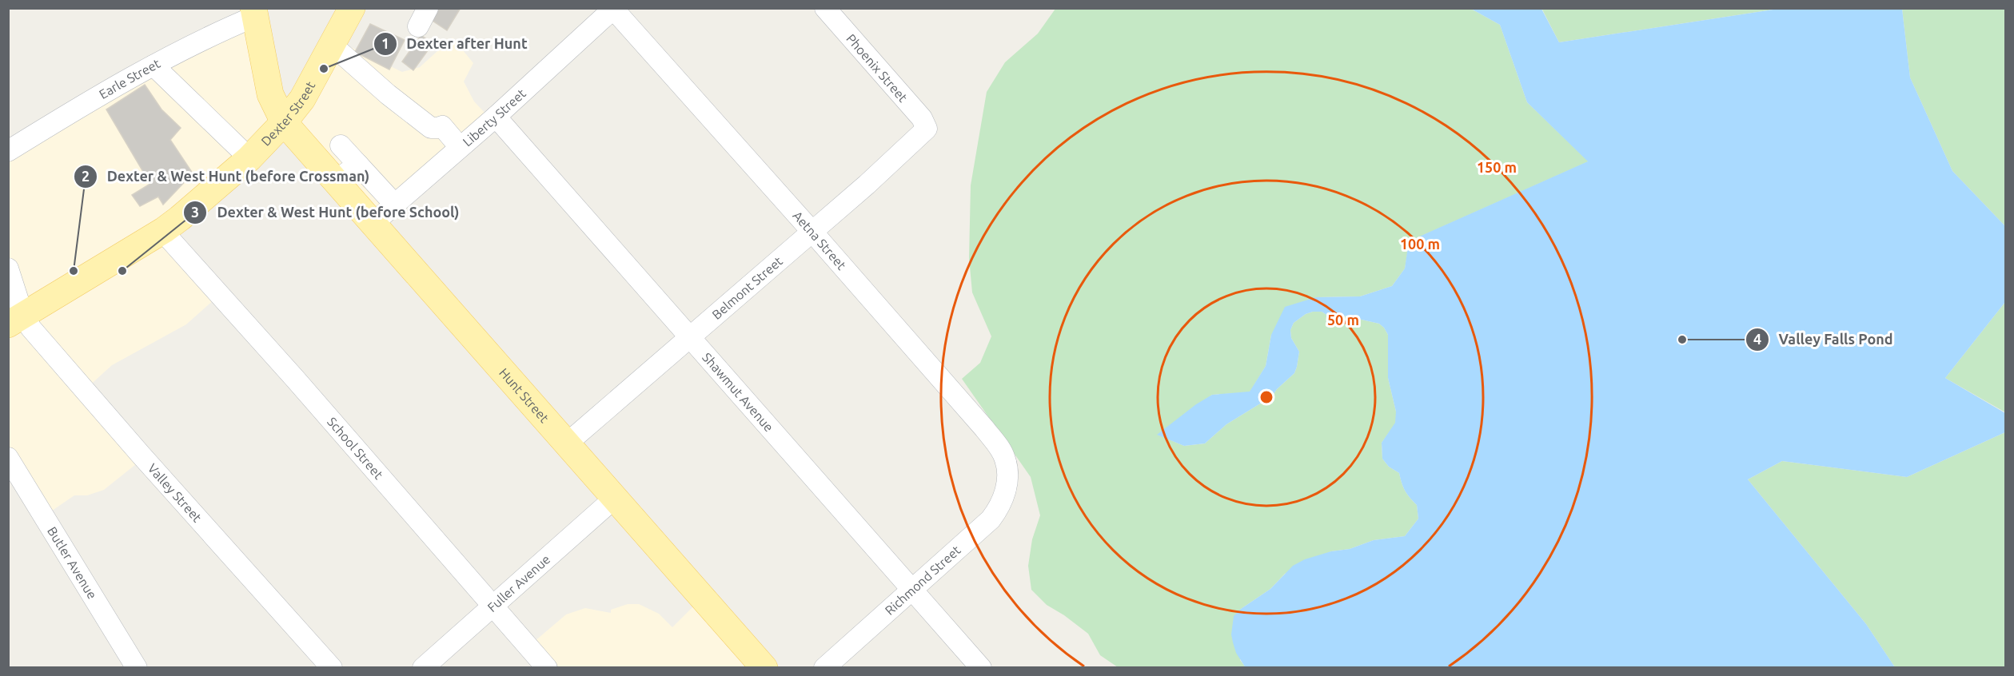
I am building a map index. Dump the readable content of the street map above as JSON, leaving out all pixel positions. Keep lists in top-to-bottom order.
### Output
{
  "streets": {
    "main road": ["Dexter Street", "Hunt Street"],
    "street": [
      "Phoenix Street",
      "Earle Street",
      "Liberty Street",
      "Aetna Street",
      "Belmont Street",
      "Shawmut Avenue",
      "School Street",
      "Valley Street",
      "Butler Avenue",
      "Richmond Street",
      "Fuller Avenue"
    ]
  },
  "crossings": [
    ["Phoenix Street", "Belmont Street"],
    ["Earle Street", "Hunt Street"],
    ["Dexter Street", "Hunt Street"],
    ["Dexter Street", "School Street"],
    ["Dexter Street", "Valley Street"],
    ["Liberty Street", "Aetna Street"],
    ["Liberty Street", "Shawmut Avenue"],
    ["Liberty Street", "Hunt Street"],
    ["Aetna Street", "Belmont Street"],
    ["Aetna Street", "Richmond Street"],
    ["Belmont Street", "Shawmut Avenue"],
    ["Belmont Street", "Hunt Street"],
    ["Shawmut Avenue", "Richmond Street"],
    ["Hunt Street", "Fuller Avenue"],
    ["School Street", "Fuller Avenue"]
  ],
  "places": [
    "Dexter after Hunt",
    "Dexter & West Hunt (before Crossman)",
    "Dexter & West Hunt (before School)",
    "Valley Falls Pond"
  ],
  "rings": ["150 m", "100 m", "50 m"]
}
